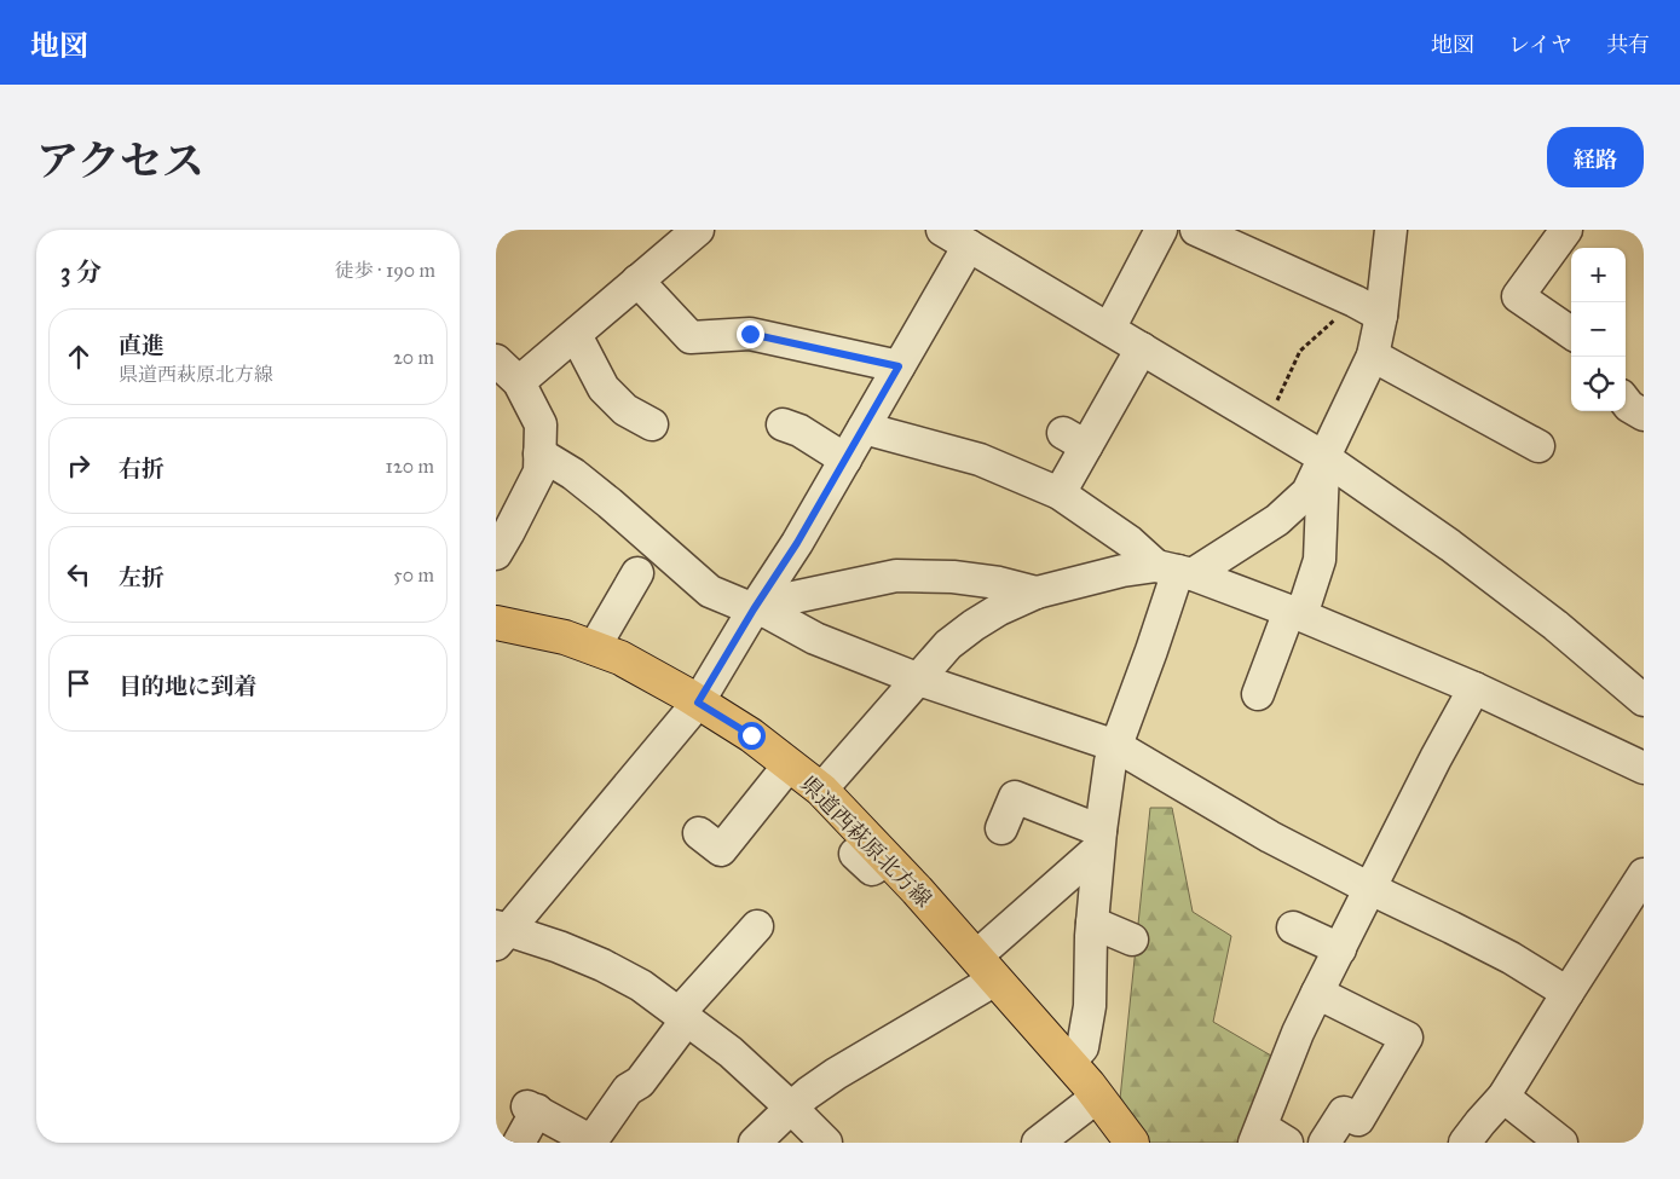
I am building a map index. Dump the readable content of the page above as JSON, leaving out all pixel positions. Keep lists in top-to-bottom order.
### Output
{
  "streets": {
    "main road": ["県道西萩原北方線"]
  },
  "page": {
    "header": "地図",
    "nav": ["地図", "レイヤ", "共有"],
    "title": "アクセス",
    "buttons": "経路",
    "heading": ["3 分", "徒歩 · 190 m"],
    "map_buttons": ["+", "−"],
    "list": [
      ["直進", "県道西萩原北方線", "20 m"],
      ["右折", "120 m"],
      ["左折", "50 m"],
      "目的地に到着"
    ]
  }
}
